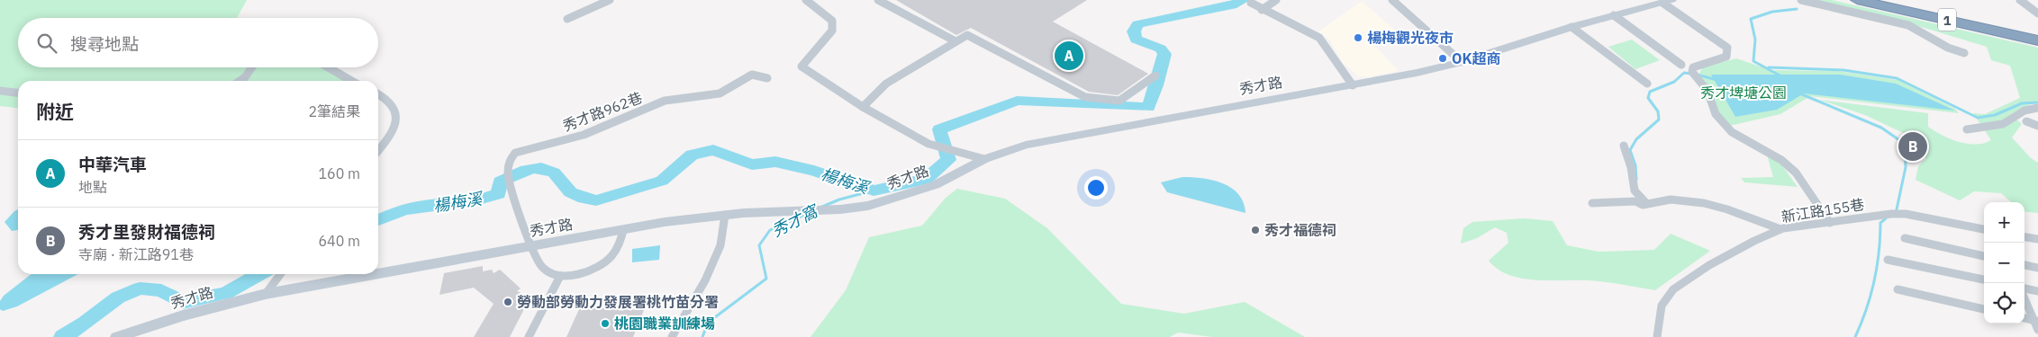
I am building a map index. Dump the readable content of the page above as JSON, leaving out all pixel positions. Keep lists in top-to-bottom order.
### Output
{
  "streets": {
    "highway": ["1"],
    "main road": ["秀才路"],
    "street": ["秀才路962巷", "新江路155巷"]
  },
  "crossings": [
    ["秀才路", "秀才路962巷"]
  ],
  "water": ["楊梅溪", "秀才窩"],
  "parks": ["秀才埤塘公園"],
  "places": [
    "楊梅觀光夜市",
    "OK超商",
    "秀才福德祠",
    "勞動部勞動力發展署桃竹苗分署",
    "桃園職業訓練場"
  ],
  "page": {
    "search": "搜尋地點",
    "pins": ["A", "B"],
    "heading": ["附近", "2筆結果"],
    "list": [
      {
        "mark": "A",
        "name": "中華汽車",
        "note": "地點",
        "value": "160 m"
      },
      {
        "mark": "B",
        "name": "秀才里發財福德祠",
        "note": "寺廟 · 新江路91巷",
        "value": "640 m"
      }
    ],
    "map_buttons": ["+", "−"]
  }
}
